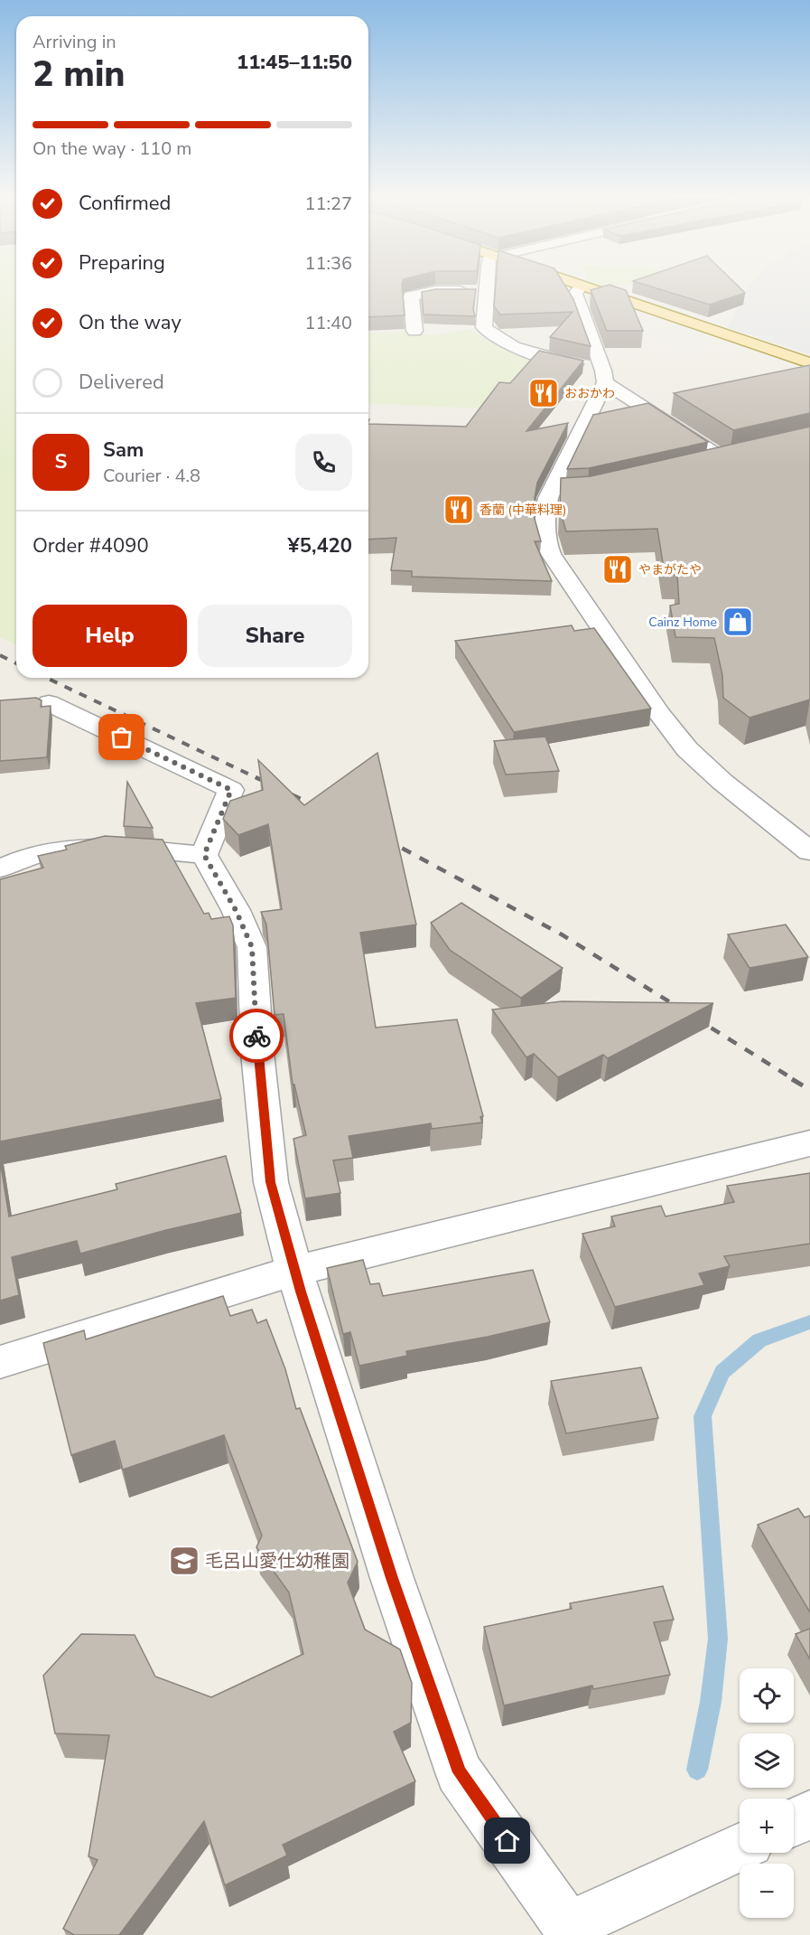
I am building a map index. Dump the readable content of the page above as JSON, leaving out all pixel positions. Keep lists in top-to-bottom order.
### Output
{
  "places": {
    "restaurant": ["おおかわ", "香蘭 (中華料理)", "やまがたや"],
    "shop": ["Cainz Home"],
    "school or university": ["毛呂山愛仕幼稚園"]
  },
  "page": {
    "heading": ["2 min", "Arriving in", "11:45–11:50"],
    "panel": [
      "Sam",
      "Courier · 4.8",
      "Order #4090",
      "¥5,420"
    ],
    "bar": "On the way · 110 m",
    "list": [
      ["Confirmed", "11:27"],
      ["Preparing", "11:36"],
      ["On the way", "11:40"],
      "Delivered"
    ],
    "round": "S",
    "buttons": ["Help", "Share"],
    "map_buttons": ["+", "−"]
  }
}
